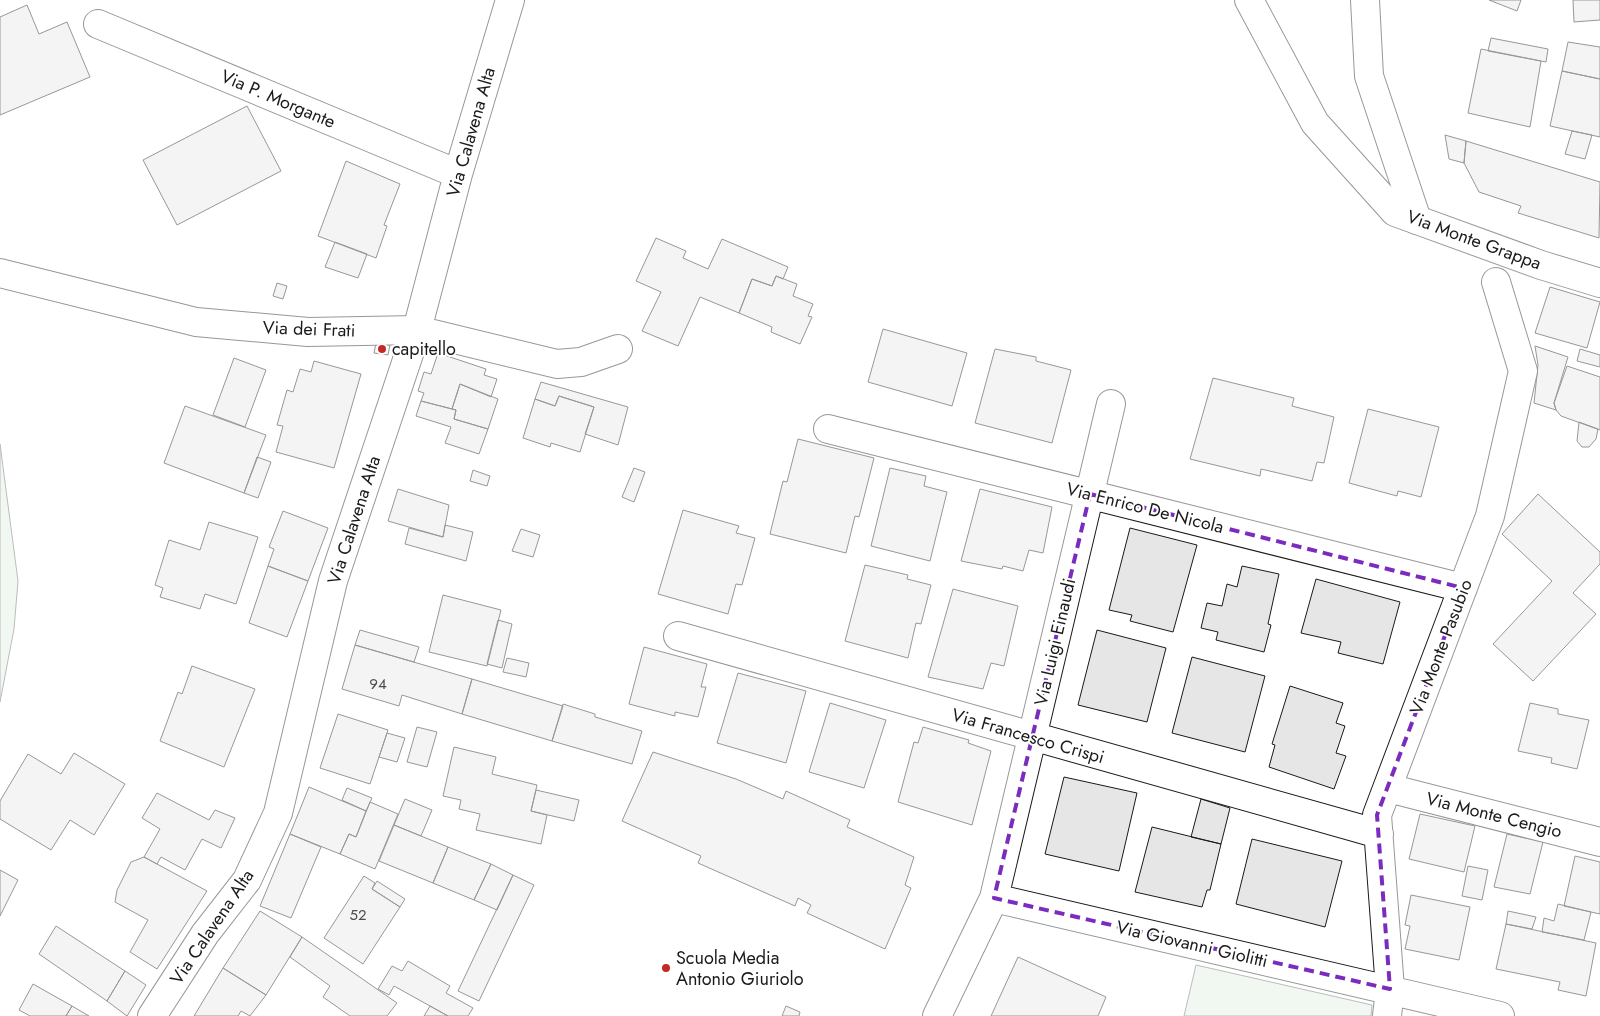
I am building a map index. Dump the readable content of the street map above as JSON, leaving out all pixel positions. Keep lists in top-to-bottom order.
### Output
{
  "streets": {
    "street": [
      "Via P. Morgante",
      "Via Calavena Alta",
      "Via Monte Grappa",
      "Via dei Frati",
      "Via Enrico De Nicola",
      "Via Luigi Einaudi",
      "Via Monte Pasubio",
      "Via Francesco Crispi",
      "Via Monte Cengio",
      "Via Giovanni Giolitti"
    ]
  },
  "crossings": [
    ["Via P. Morgante", "Via Calavena Alta"],
    ["Via Calavena Alta", "Via dei Frati"],
    ["Via Enrico De Nicola", "Via Luigi Einaudi"],
    ["Via Enrico De Nicola", "Via Monte Pasubio"],
    ["Via Luigi Einaudi", "Via Francesco Crispi"],
    ["Via Luigi Einaudi", "Via Giovanni Giolitti"],
    ["Via Monte Pasubio", "Via Francesco Crispi"],
    ["Via Monte Pasubio", "Via Monte Cengio"],
    ["Via Monte Pasubio", "Via Giovanni Giolitti"]
  ],
  "places": ["capitello", "Scuola Media Antonio Giuriolo"],
  "house_numbers": ["94", "52"]
}
